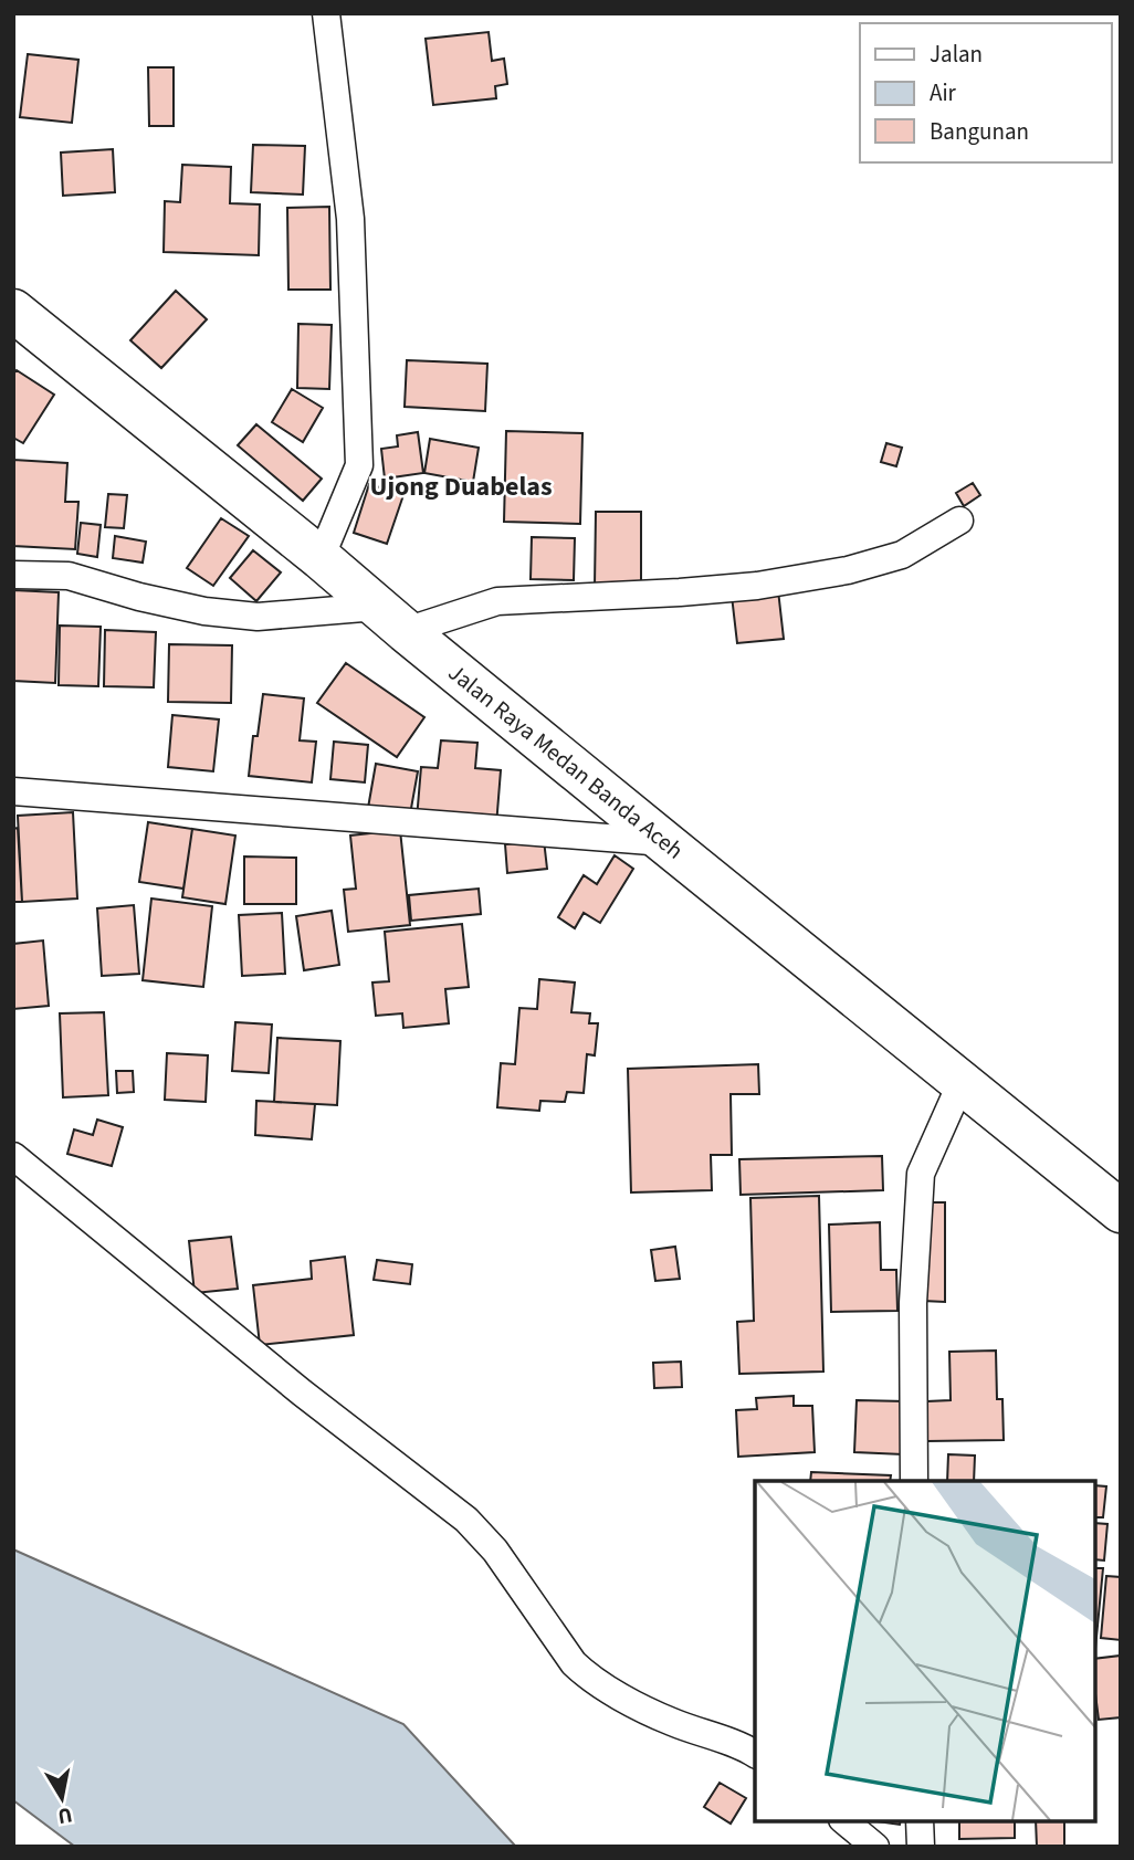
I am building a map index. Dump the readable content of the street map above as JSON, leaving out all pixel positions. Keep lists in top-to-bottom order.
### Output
{
  "streets": {
    "highway": ["Jalan Raya Medan Banda Aceh"]
  },
  "districts": ["Ujong Duabelas"],
  "legend": ["Jalan", "Air", "Bangunan"],
  "north": "bottom"
}
